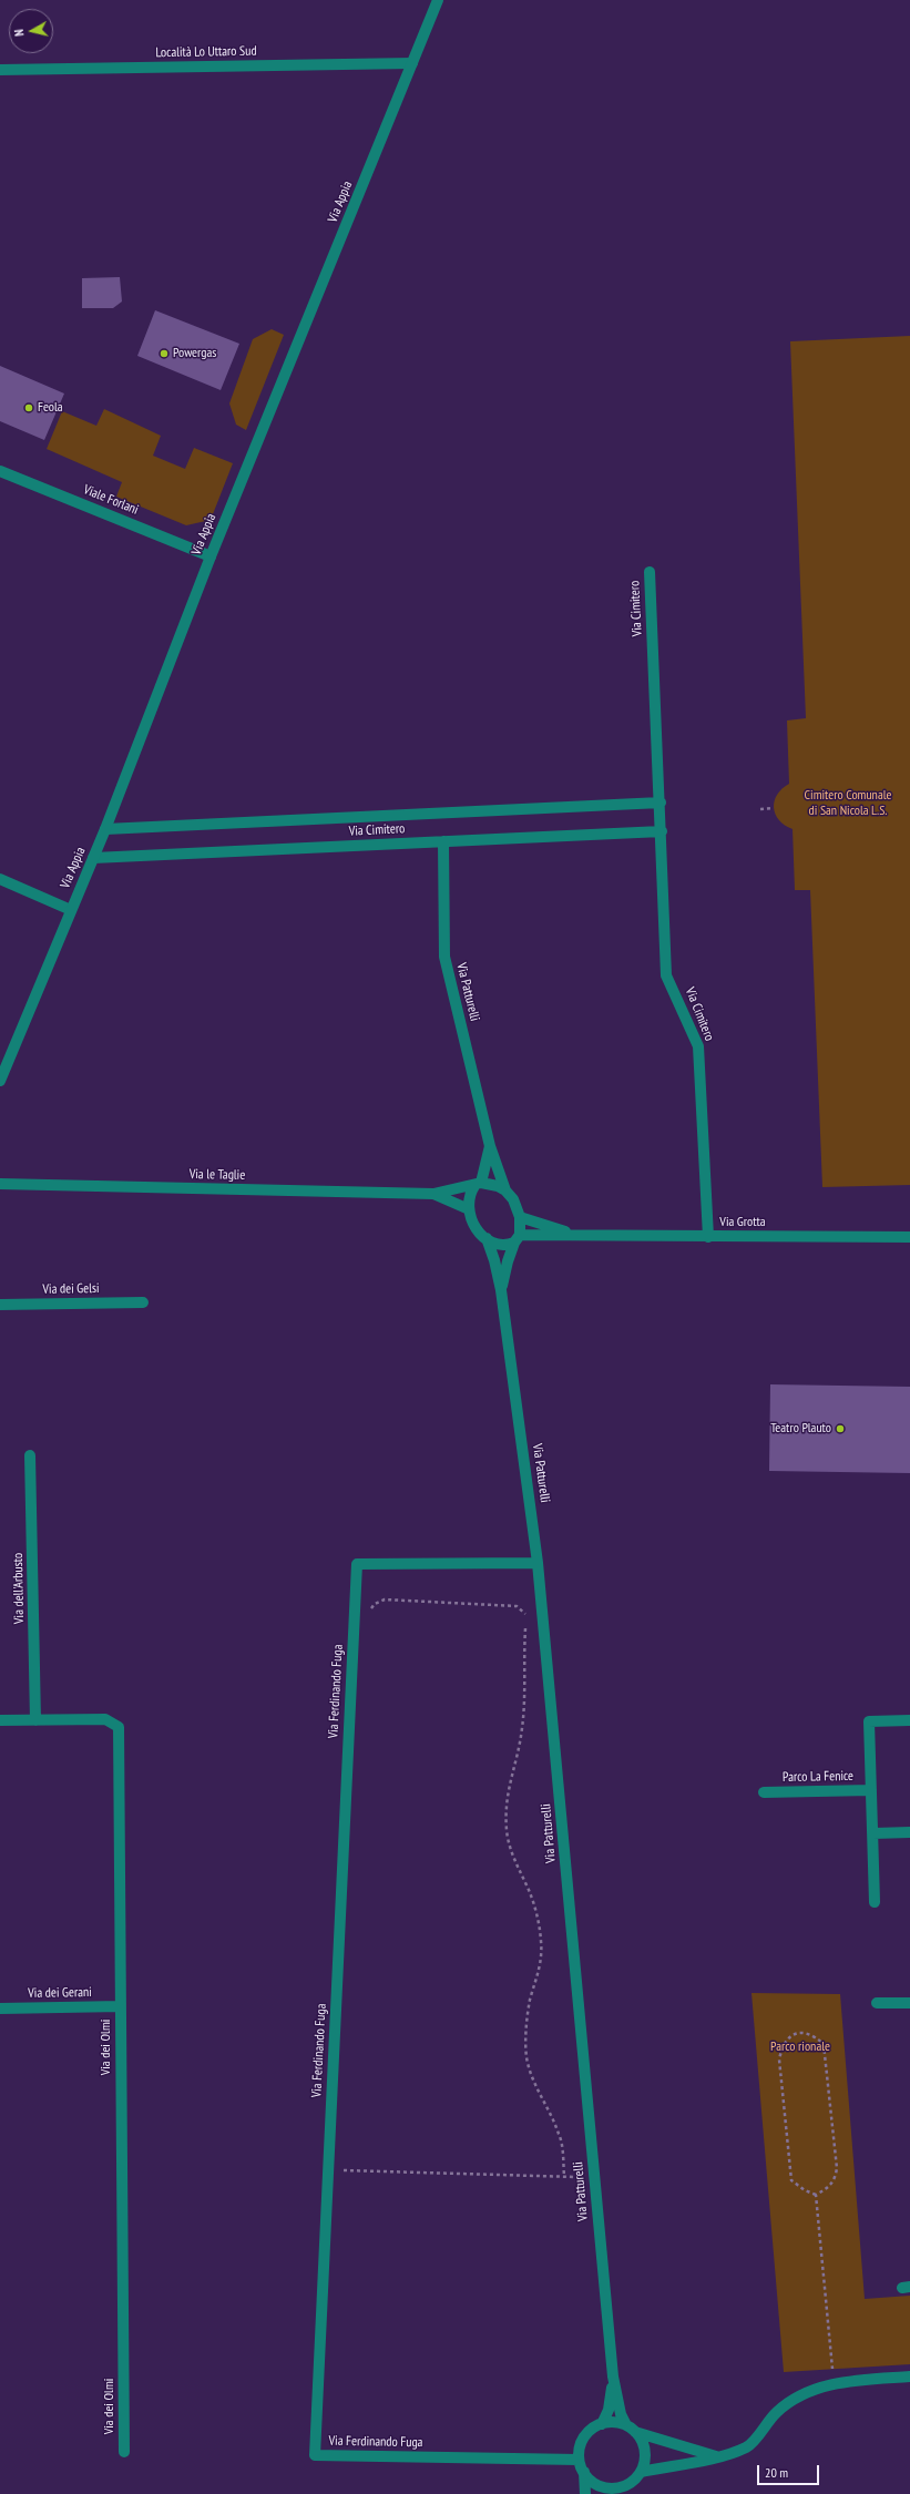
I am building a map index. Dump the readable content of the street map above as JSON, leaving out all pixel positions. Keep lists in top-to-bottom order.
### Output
{
  "streets": {
    "street": [
      "Località Lo Uttaro Sud",
      "Via Appia",
      "Viale Forlani",
      "Via Cimitero",
      "Via Patturelli",
      "Via le Taglie",
      "Via Grotta",
      "Via dei Gelsi",
      "Via dell'Arbusto",
      "Via Ferdinando Fuga",
      "Parco La Fenice",
      "Via dei Gerani",
      "Via dei Olmi"
    ]
  },
  "crossings": [
    ["Località Lo Uttaro Sud", "Via Appia"],
    ["Via Appia", "Viale Forlani"],
    ["Via Appia", "Via Cimitero"],
    ["Via Cimitero", "Via Patturelli"],
    ["Via Cimitero", "Via Grotta"],
    ["Via Patturelli", "Via le Taglie"],
    ["Via Patturelli", "Via Grotta"],
    ["Via Patturelli", "Via Ferdinando Fuga"],
    ["Via le Taglie", "Via Grotta"],
    ["Via dell'Arbusto", "Via dei Olmi"],
    ["Via dei Gerani", "Via dei Olmi"]
  ],
  "parks": ["Cimitero Comunale di San Nicola L.S.", "Parco rionale"],
  "places": ["Powergas", "Feola", "Teatro Plauto"],
  "scale_bar": "20 m",
  "north": "left"
}
